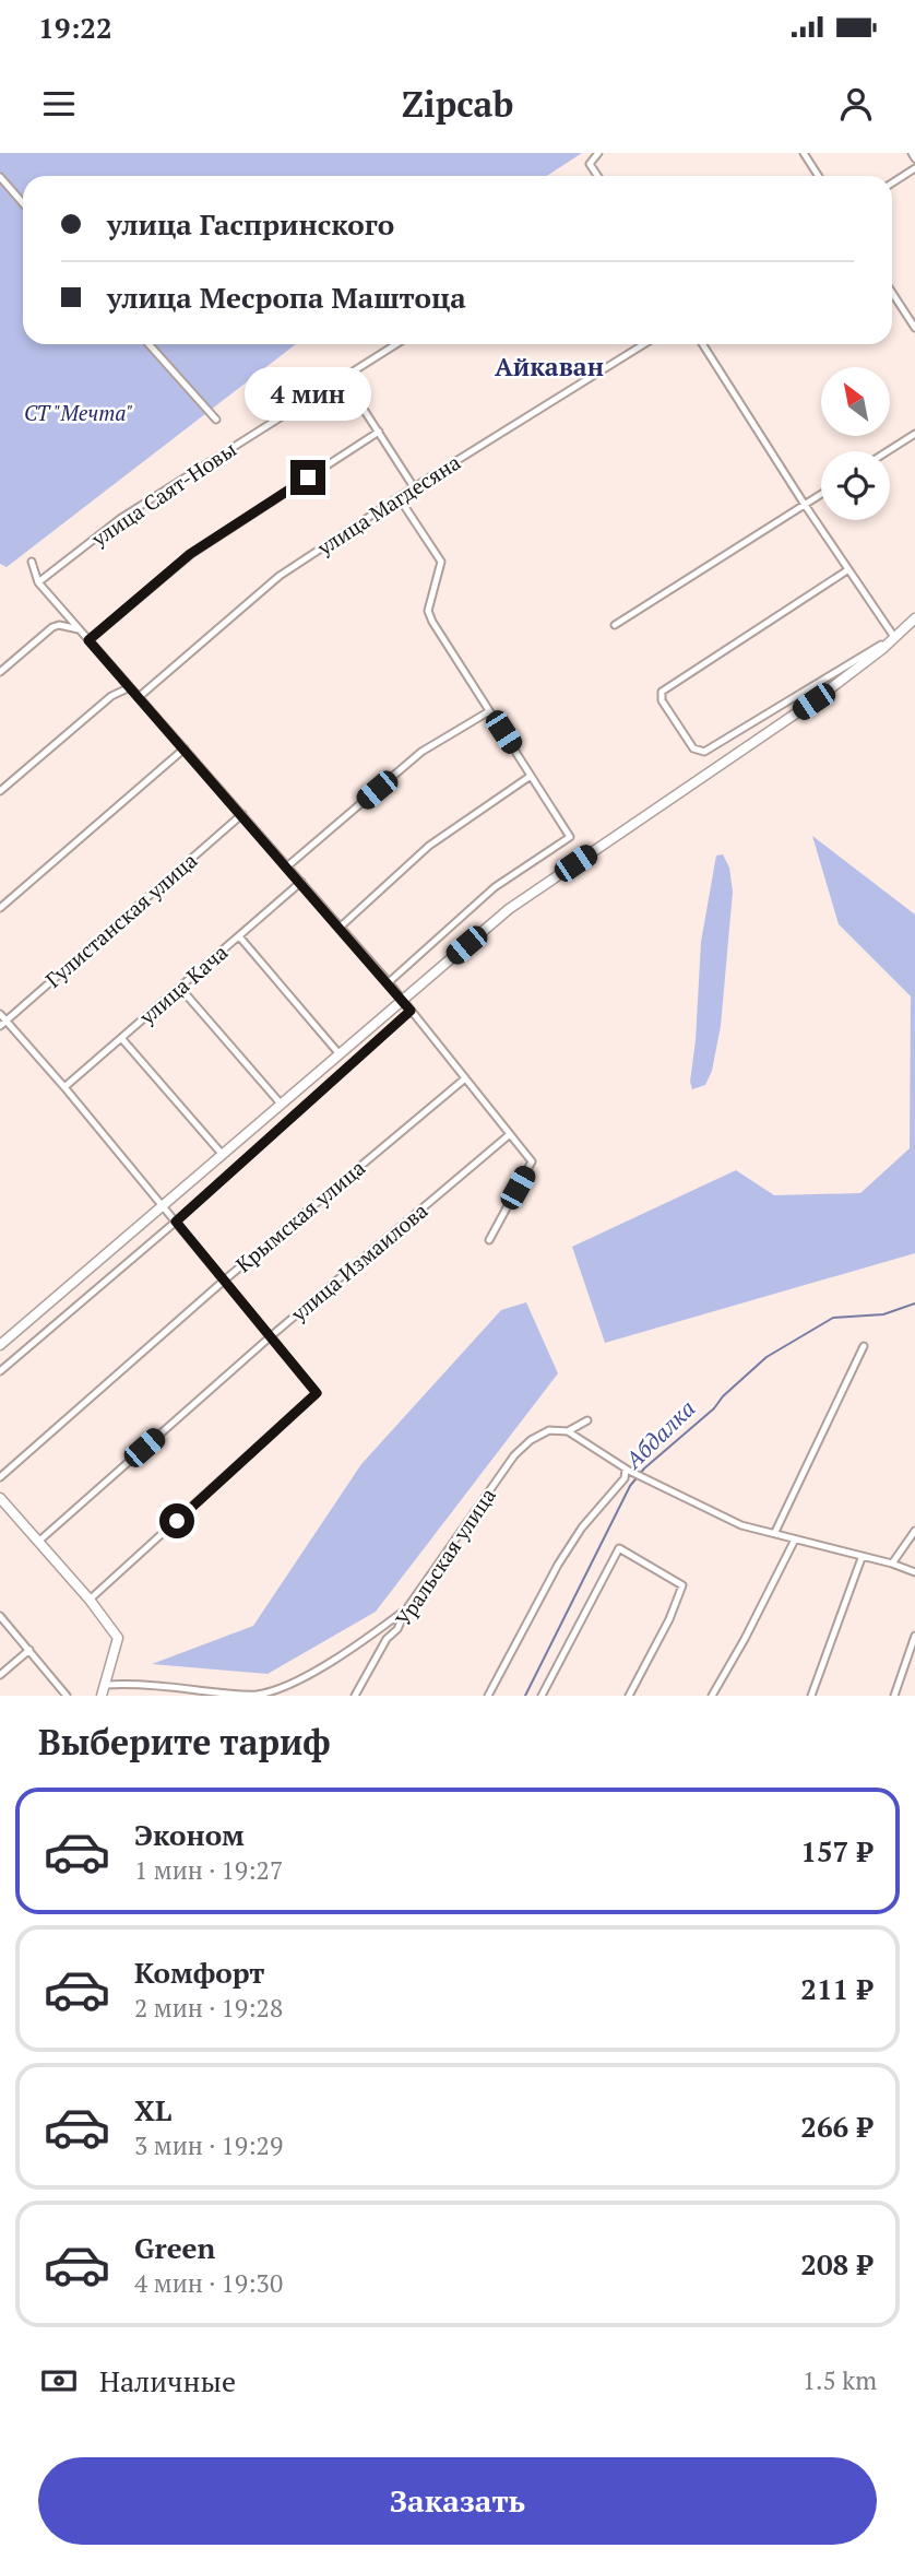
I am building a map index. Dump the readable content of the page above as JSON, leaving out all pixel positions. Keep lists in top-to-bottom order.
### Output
{
  "streets": {
    "street": [
      "улица Саят-Новы",
      "улица Магдесяна",
      "Гулистанская улица",
      "улица Кача",
      "Крымская улица",
      "улица Измаилова",
      "Уральская улица"
    ]
  },
  "districts": ["Айкаван"],
  "water": ["Абдалка"],
  "parks": ["СТ \"Мечта\""],
  "north": "top left",
  "page": {
    "status": "19:22",
    "header": "Zipcab",
    "banner": ["улица Гаспринского", "улица Месропа Маштоца"],
    "bubble": "4 мин",
    "heading": "Выберите тариф",
    "list": [
      {
        "name": "Эконом",
        "note": "1 мин · 19:27",
        "value": "157 ₽"
      },
      {
        "name": "Комфорт",
        "note": "2 мин · 19:28",
        "value": "211 ₽"
      },
      {
        "name": "XL",
        "note": "3 мин · 19:29",
        "value": "266 ₽"
      },
      {
        "name": "Green",
        "note": "4 мин · 19:30",
        "value": "208 ₽"
      }
    ],
    "pay": ["Наличные", "1.5 km"],
    "buttons": "Заказать"
  }
}
